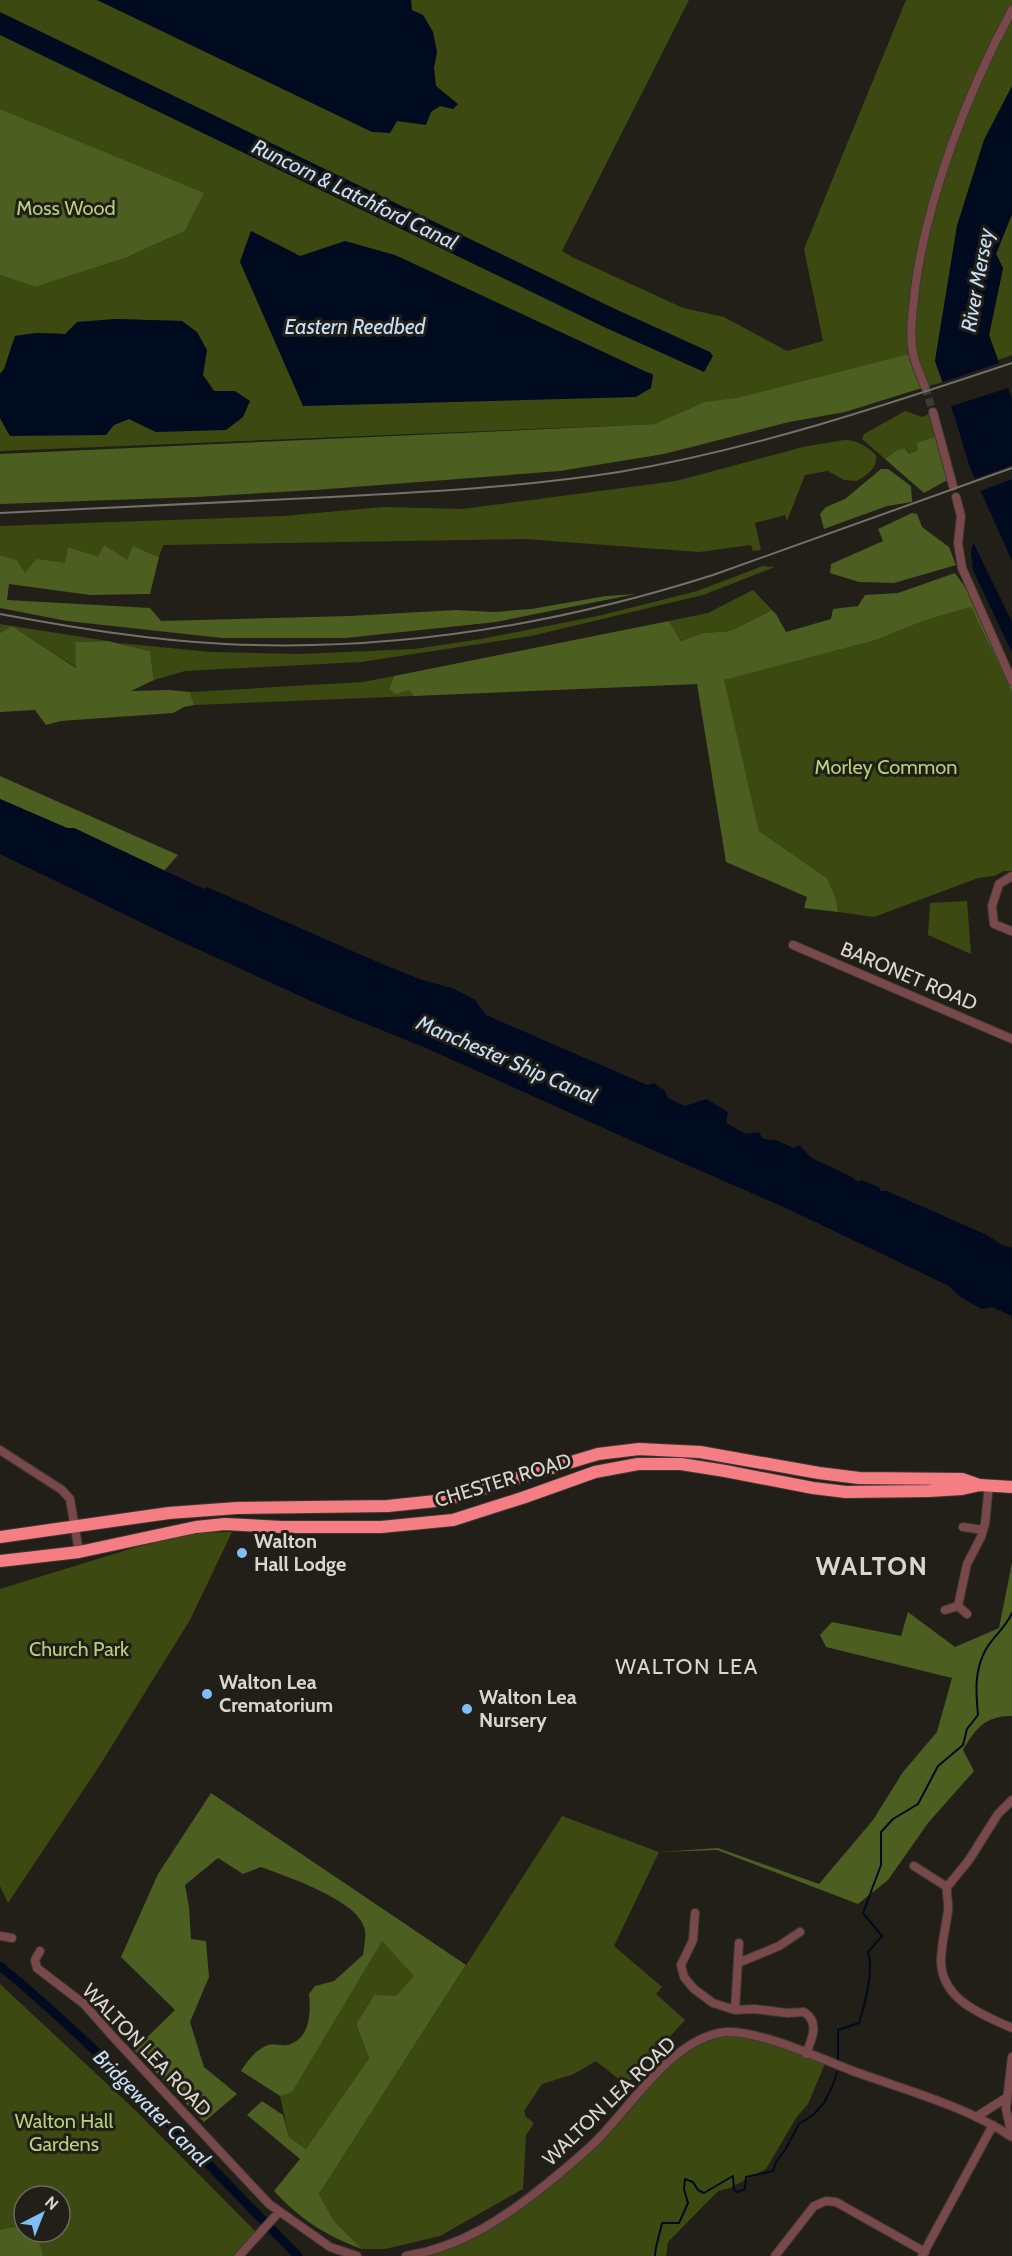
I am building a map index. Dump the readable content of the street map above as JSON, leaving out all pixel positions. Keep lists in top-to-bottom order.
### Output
{
  "streets": {
    "highway": ["CHESTER ROAD"],
    "street": ["BARONET ROAD", "WALTON LEA ROAD"]
  },
  "districts": ["WALTON", "WALTON LEA"],
  "water": [
    "Runcorn & Latchford Canal",
    "River Mersey",
    "Eastern Reedbed",
    "Manchester Ship Canal",
    "Bridgewater Canal"
  ],
  "parks": [
    "Moss Wood",
    "Morley Common",
    "Church Park",
    "Walton Hall Gardens"
  ],
  "places": ["Walton Hall Lodge", "Walton Lea Crematorium", "Walton Lea Nursery"],
  "north": "top right"
}
